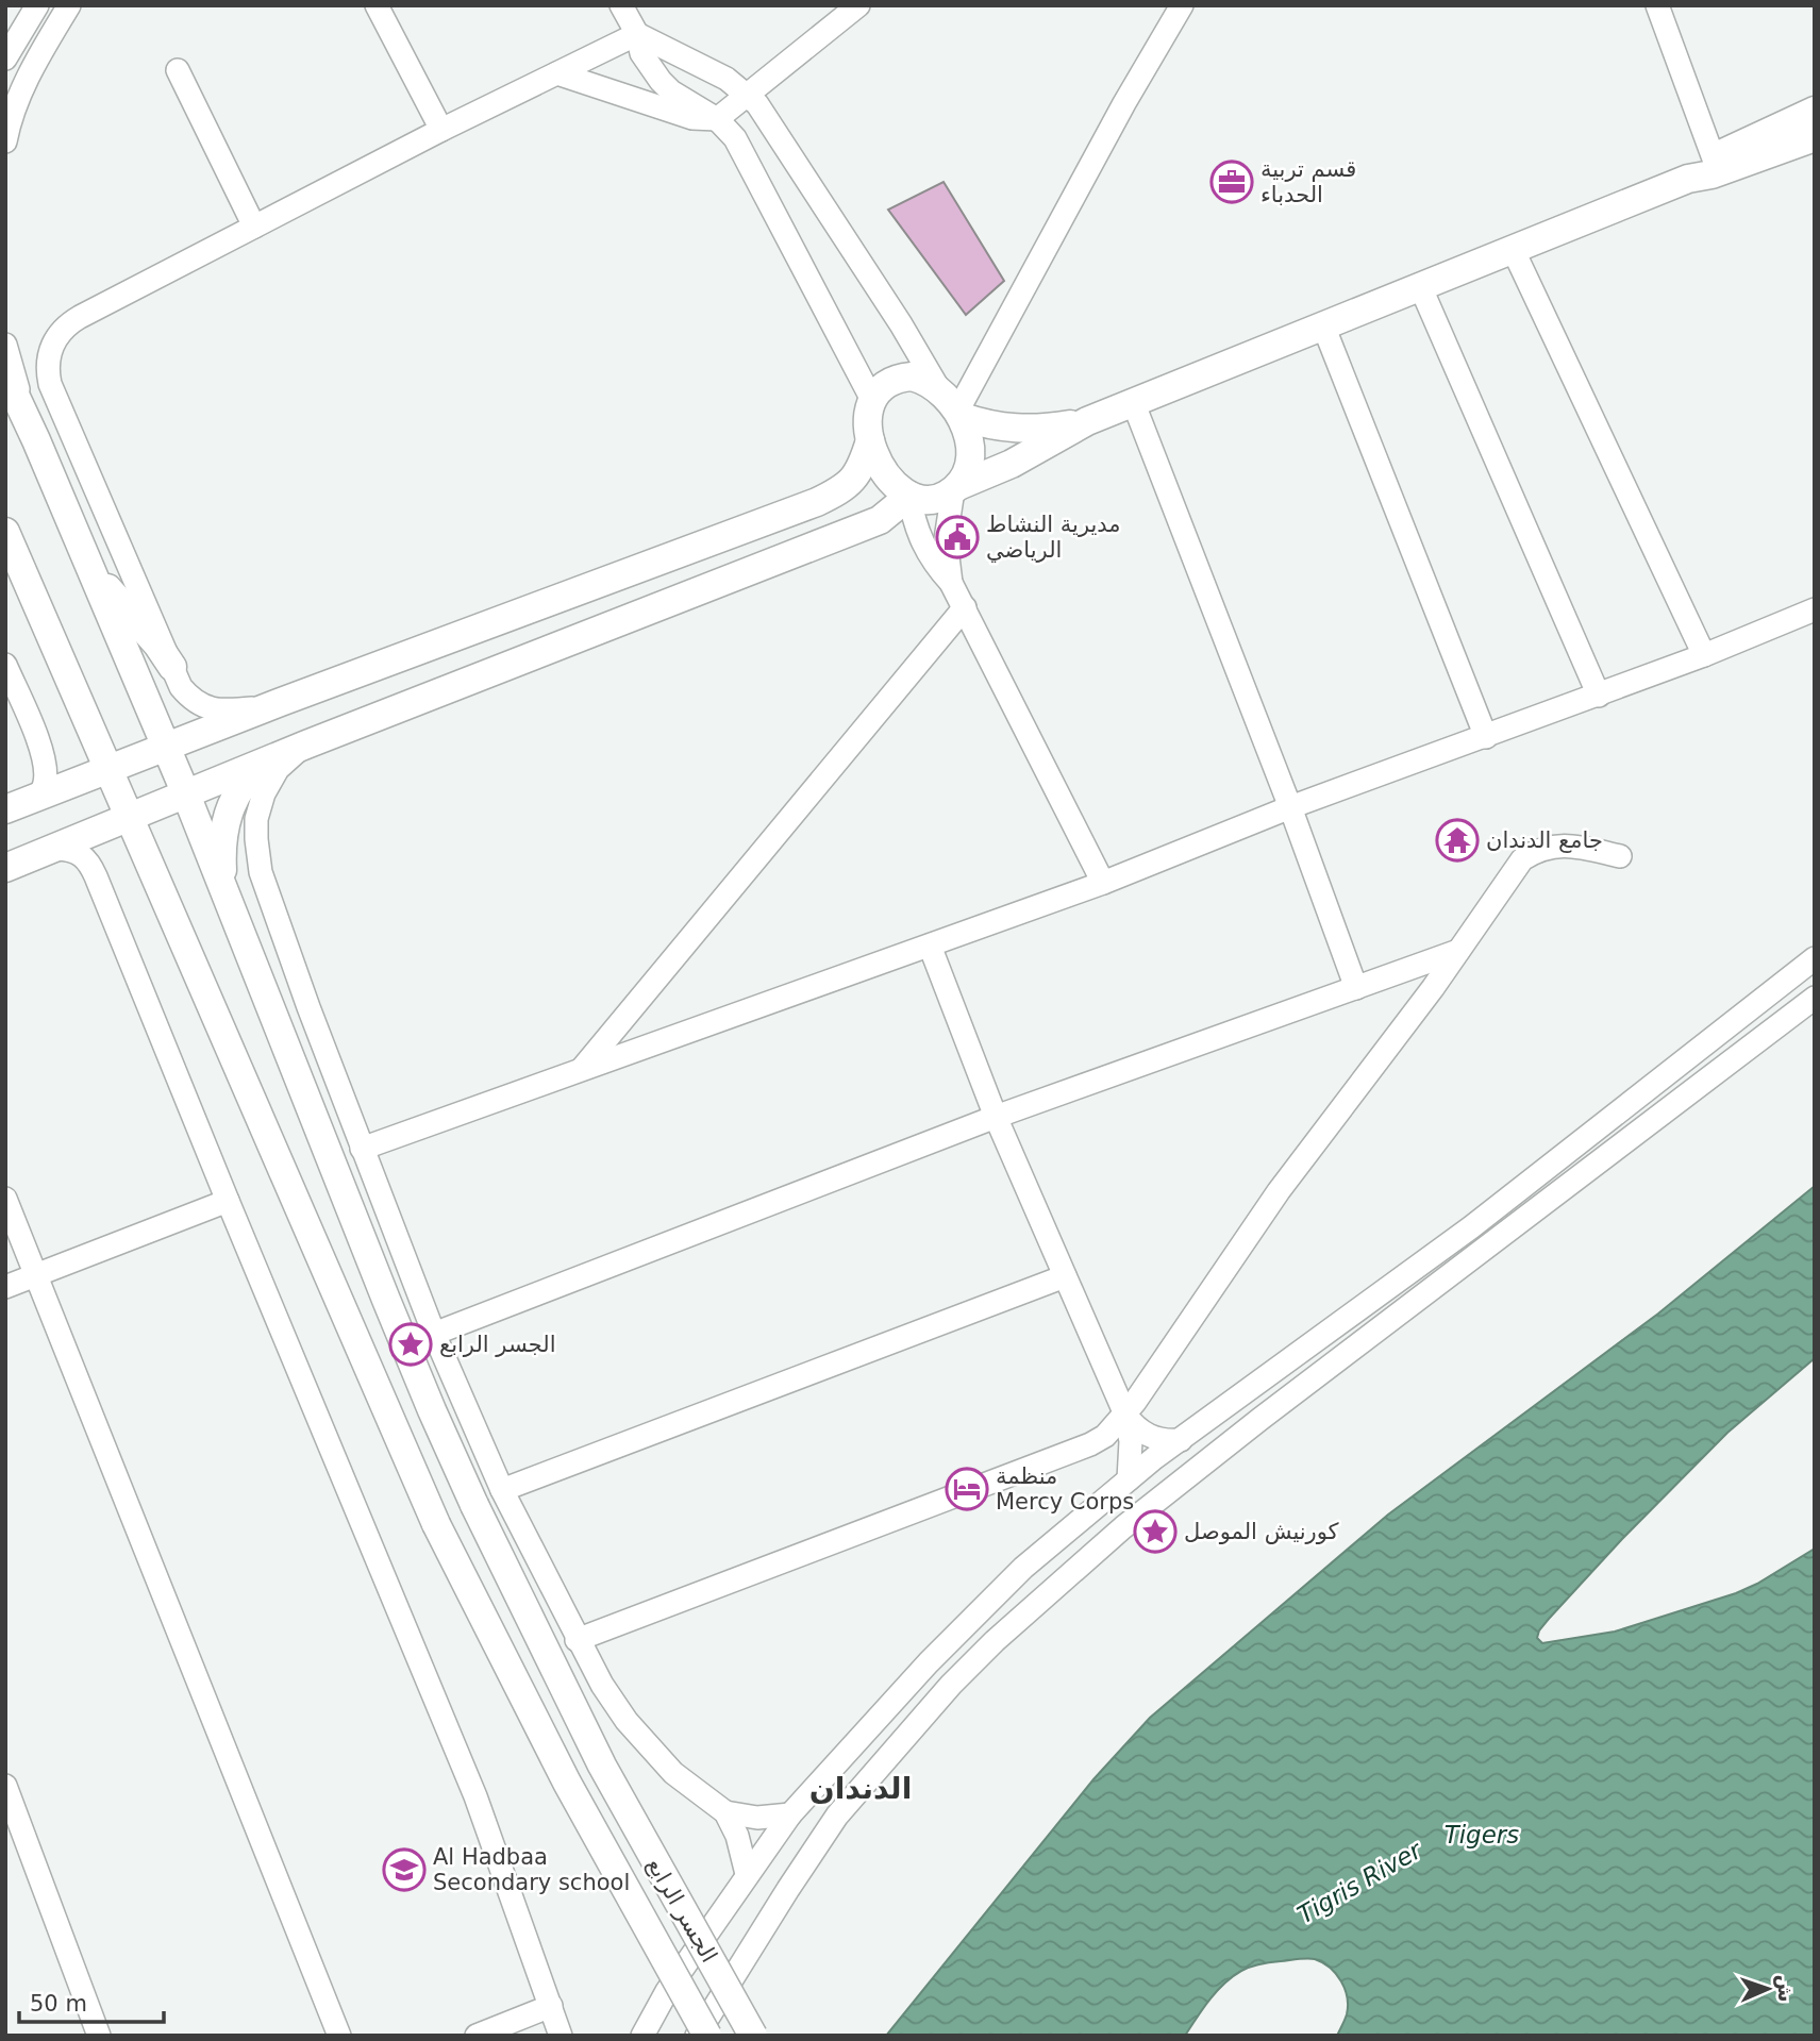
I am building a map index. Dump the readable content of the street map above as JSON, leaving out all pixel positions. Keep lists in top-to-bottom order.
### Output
{
  "streets": {
    "main road": ["الجسر الرابع"]
  },
  "districts": ["الدندان"],
  "water": ["Tigers", "Tigris River"],
  "places": {
    "office": ["قسم تربية الحدباء"],
    "public building": ["مديرية النشاط الرياضي"],
    "temple": ["جامع الدندان"],
    "place": ["الجسر الرابع", "كورنيش الموصل"],
    "hotel": ["منظمة Mercy Corps"],
    "school or university": ["Al Hadbaa Secondary school"]
  },
  "scale_bar": "50 m",
  "north": "right"
}
